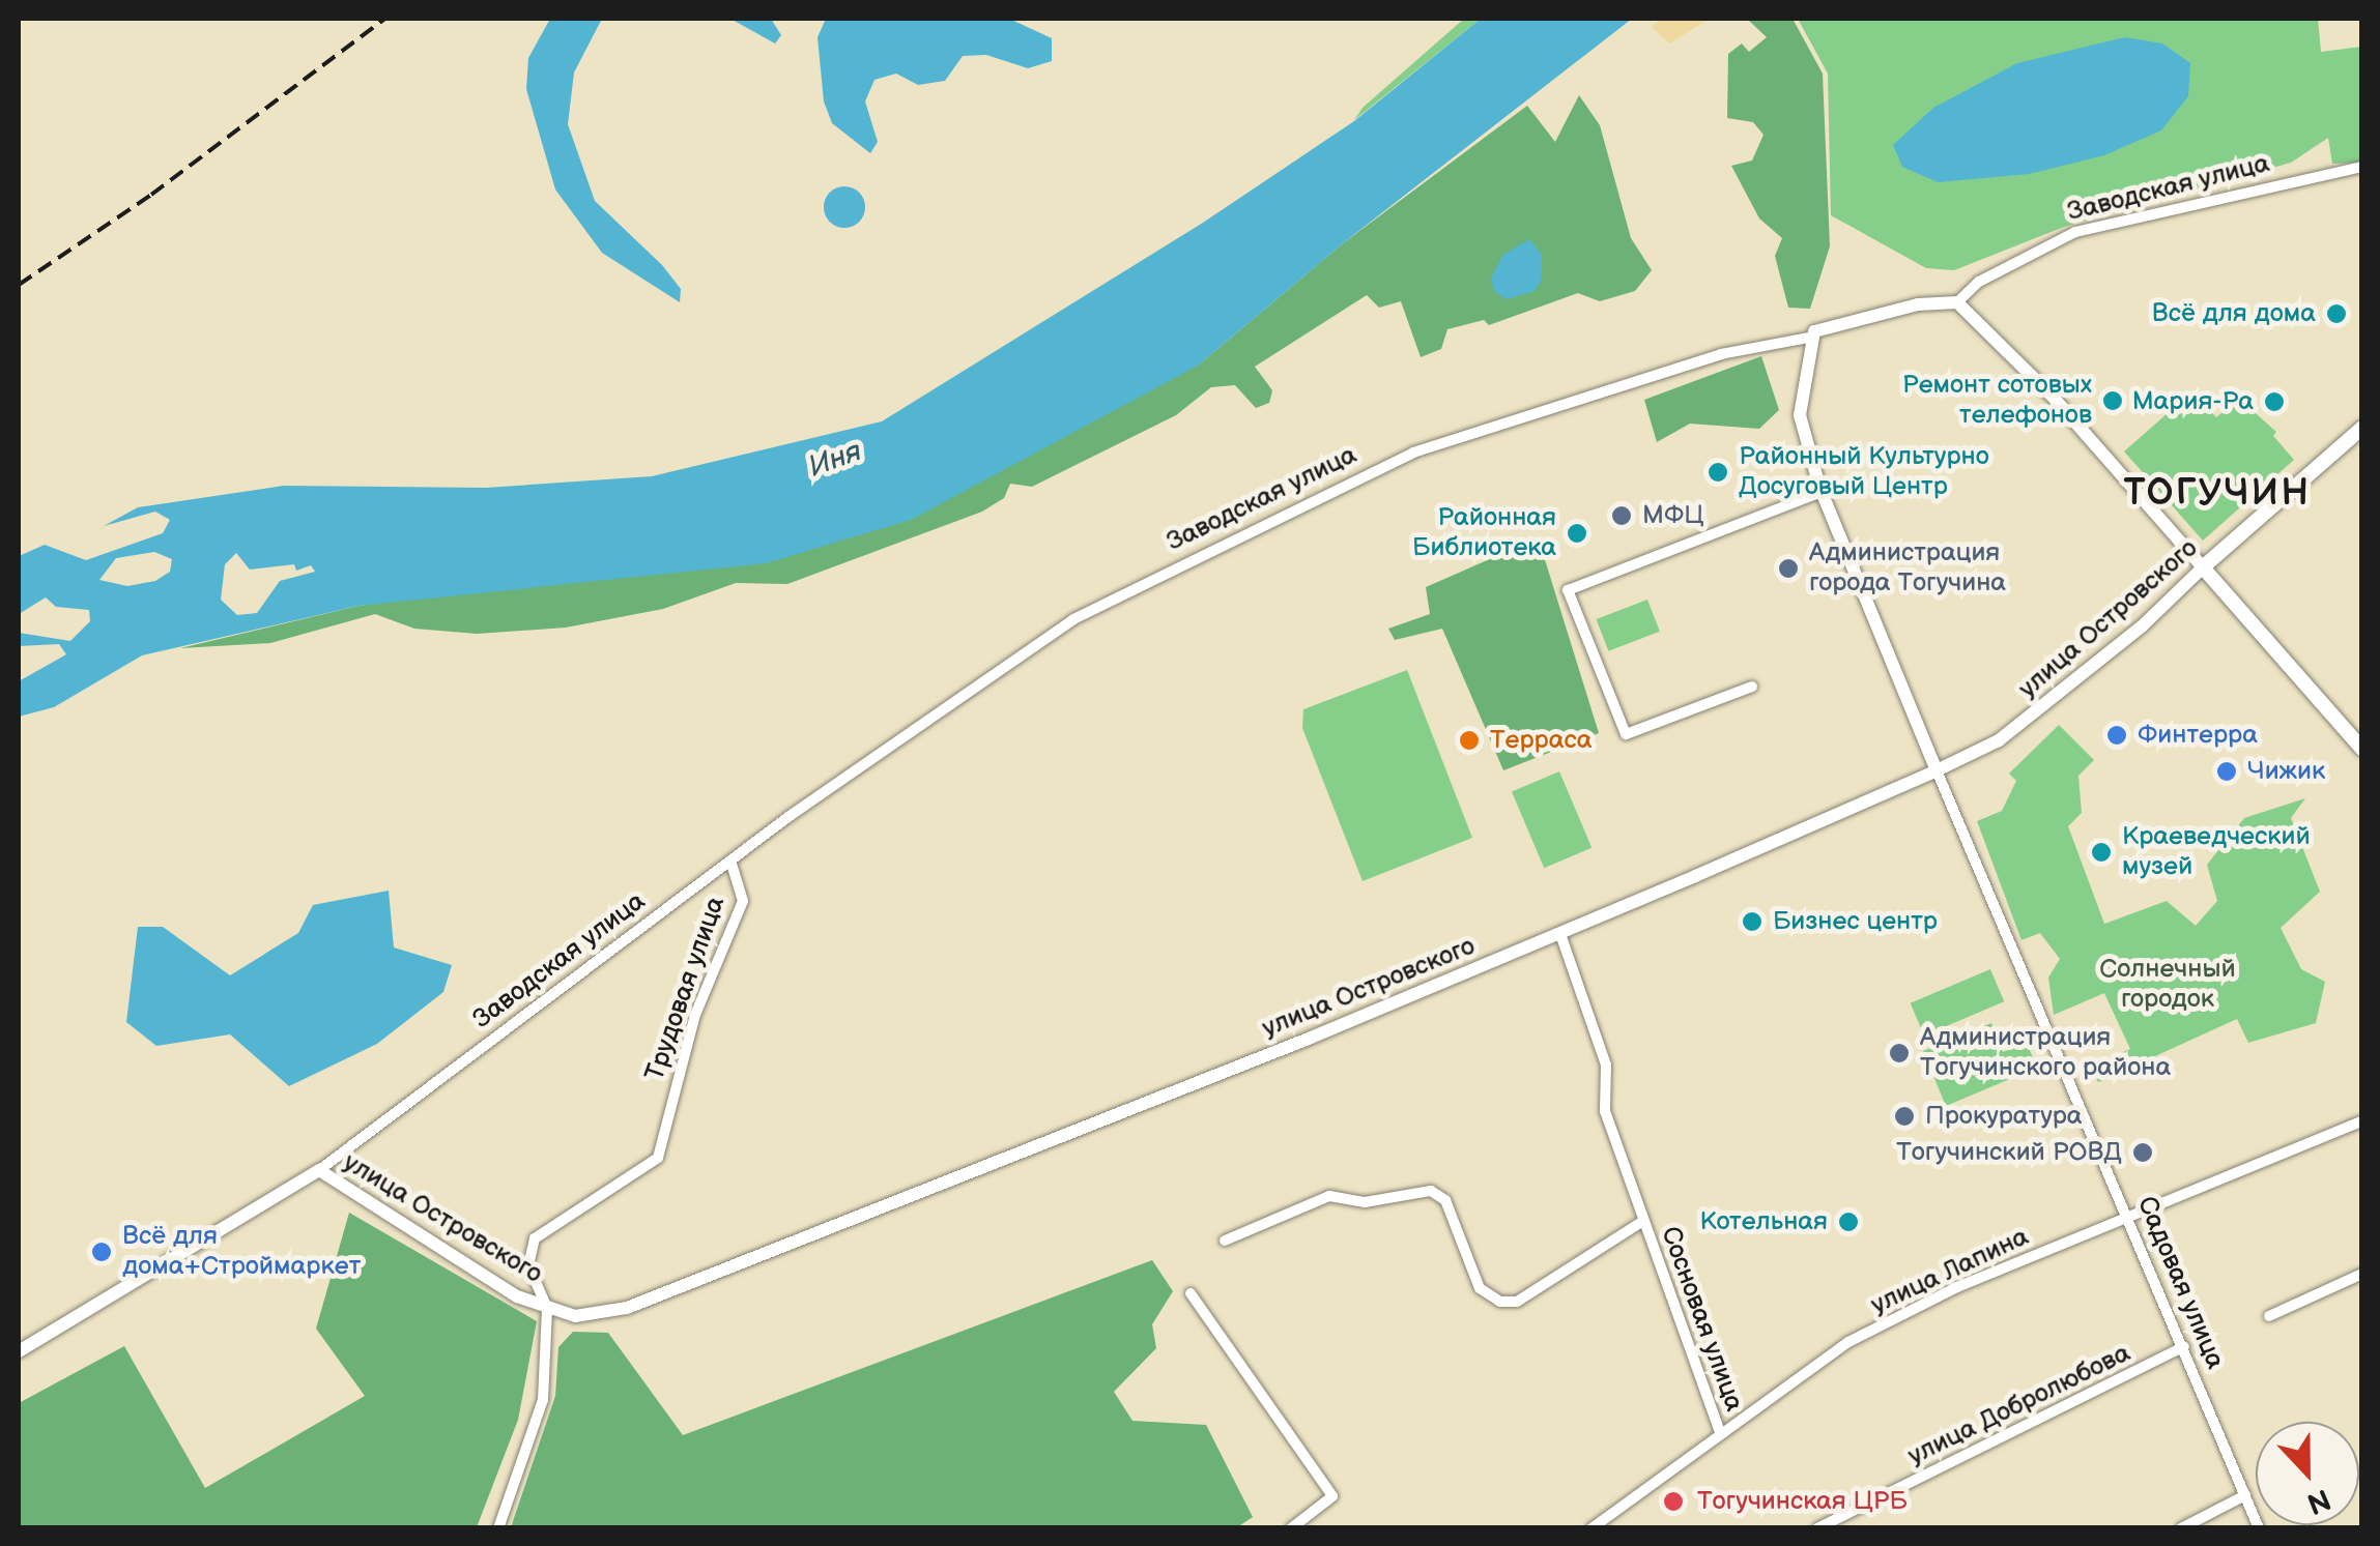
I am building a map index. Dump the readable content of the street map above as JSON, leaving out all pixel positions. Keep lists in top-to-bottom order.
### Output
{
  "streets": {
    "main road": ["улица Островского"],
    "street": [
      "Заводская улица",
      "Трудовая улица",
      "улица Лапина",
      "Садовая улица",
      "Сосновая улица",
      "улица Добролюбова"
    ]
  },
  "crossings": [
    ["Заводская улица", "улица Островского"],
    ["Заводская улица", "Трудовая улица"],
    ["улица Островского", "Трудовая улица"],
    ["улица Островского", "Садовая улица"],
    ["улица Островского", "Сосновая улица"],
    ["улица Лапина", "Садовая улица"],
    ["улица Лапина", "Сосновая улица"],
    ["Садовая улица", "улица Добролюбова"]
  ],
  "districts": ["ТОГУЧИН"],
  "water": ["Иня"],
  "parks": ["Солнечный городок"],
  "places": [
    "Всё для дома",
    "Ремонт сотовых телефонов",
    "Мария-Ра",
    "Районный Культурно Досуговый Центр",
    "МФЦ",
    "Районная Библиотека",
    "Администрация города Тогучина",
    "Финтерра",
    "Терраса",
    "Чижик",
    "Краеведческий музей",
    "Бизнес центр",
    "Администрация Тогучинского района",
    "Прокуратура",
    "Тогучинский РОВД",
    "Котельная",
    "Всё для дома+Строймаркет",
    "Тогучинская ЦРБ"
  ],
  "north": "bottom"
}
